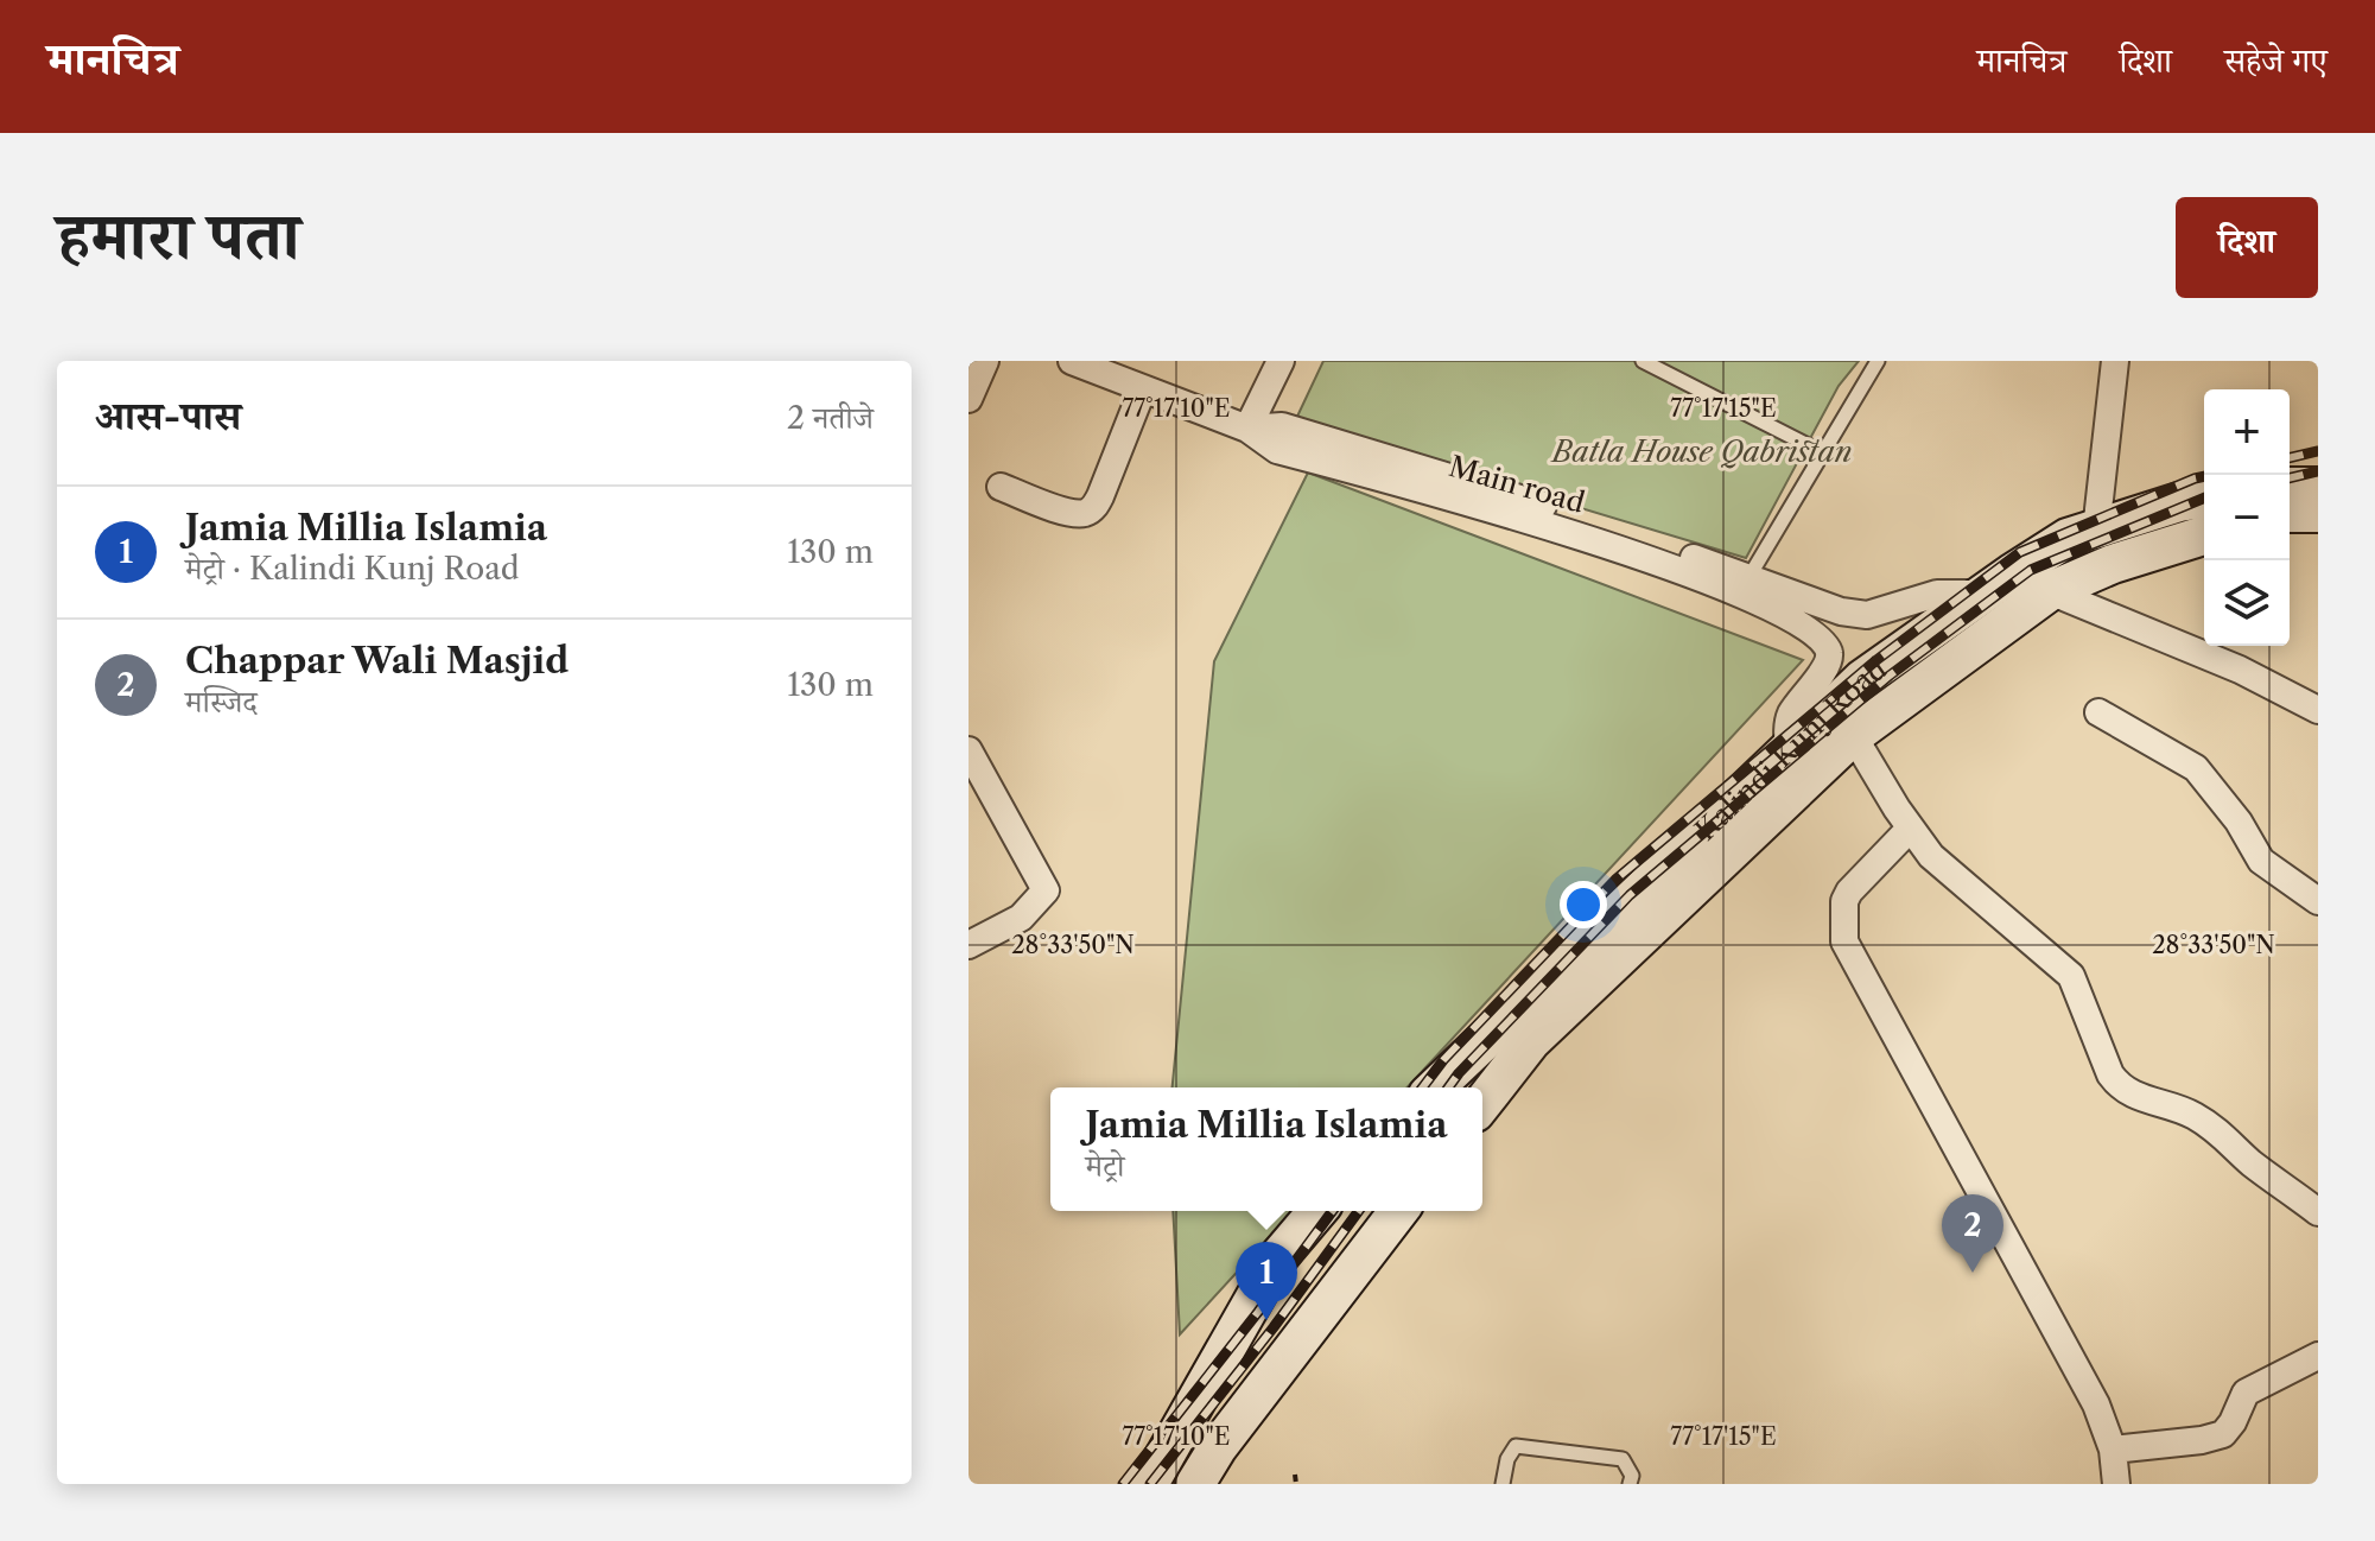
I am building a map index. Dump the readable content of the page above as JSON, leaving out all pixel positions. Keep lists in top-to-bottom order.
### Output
{
  "streets": {
    "main road": ["Kalindi Kunj Road"],
    "street": ["Main road"]
  },
  "crossings": [
    ["Main road", "Kalindi Kunj Road"]
  ],
  "parks": ["Batla House Qabristan"],
  "page": {
    "header": "मानचित्र",
    "nav": ["मानचित्र", "दिशा", "सहेजे गए"],
    "title": "हमारा पता",
    "buttons": "दिशा",
    "heading": ["आस-पास", "2 नतीजे"],
    "map_buttons": ["+", "−"],
    "list": [
      {
        "mark": "1",
        "name": "Jamia Millia Islamia",
        "note": "मेट्रो · Kalindi Kunj Road",
        "value": "130 m"
      },
      {
        "mark": "2",
        "name": "Chappar Wali Masjid",
        "note": "मस्जिद",
        "value": "130 m"
      }
    ],
    "popup": ["Jamia Millia Islamia", "मेट्रो"],
    "pins": ["2", "1"]
  },
  "coordinates": ["77°17'10\"E", "77°17'15\"E", "28°33'50\"N"]
}
